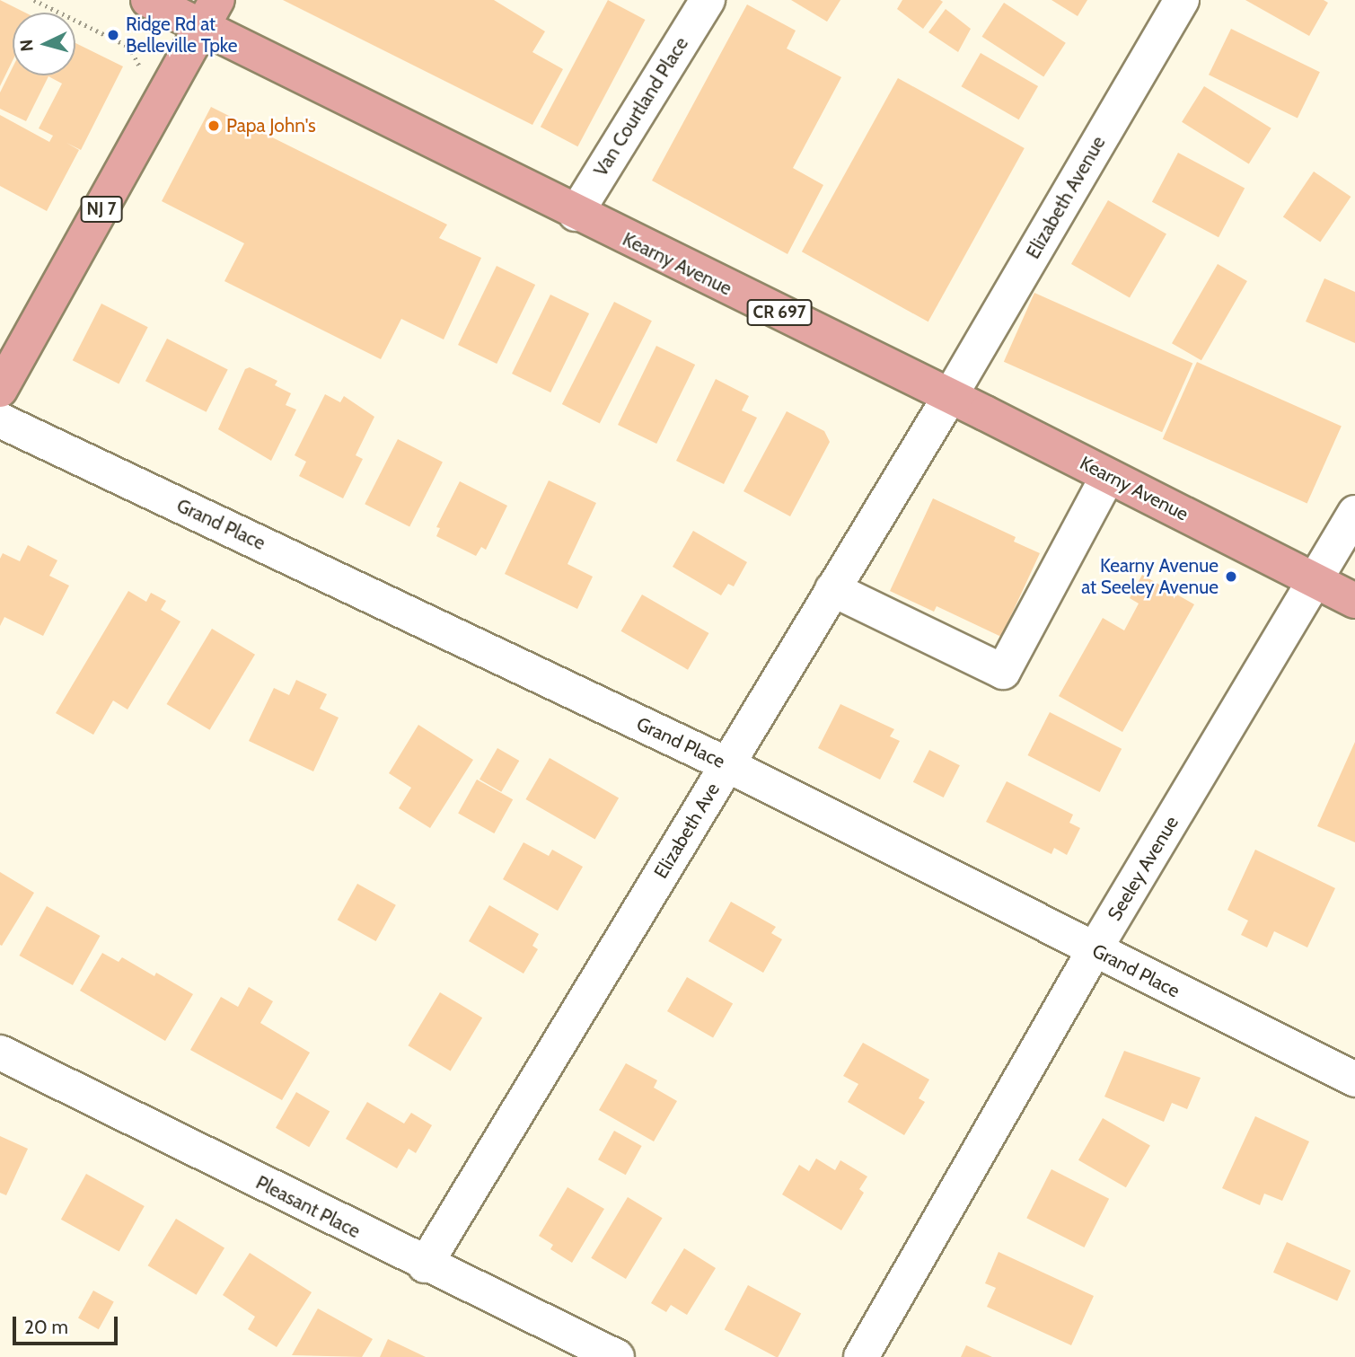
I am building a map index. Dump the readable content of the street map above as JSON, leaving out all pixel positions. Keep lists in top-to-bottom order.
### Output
{
  "streets": {
    "main road": ["NJ 7", "Kearny Avenue", "CR 697"],
    "street": [
      "Van Courtland Place",
      "Elizabeth Avenue",
      "Grand Place",
      "Elizabeth Ave",
      "Seeley Avenue",
      "Pleasant Place"
    ]
  },
  "crossings": [
    ["Van Courtland Place", "Kearny Avenue"],
    ["Elizabeth Avenue", "Kearny Avenue"],
    ["Elizabeth Avenue", "Elizabeth Ave"],
    ["NJ 7", "Kearny Avenue"],
    ["Kearny Avenue", "Elizabeth Ave"],
    ["Kearny Avenue", "Seeley Avenue"],
    ["Grand Place", "Elizabeth Ave"],
    ["Grand Place", "Seeley Avenue"],
    ["Elizabeth Ave", "Pleasant Place"]
  ],
  "places": ["Ridge Rd at Belleville Tpke", "Papa John's", "Kearny Avenue at Seeley Avenue"],
  "scale_bar": "20 m",
  "north": "left"
}
